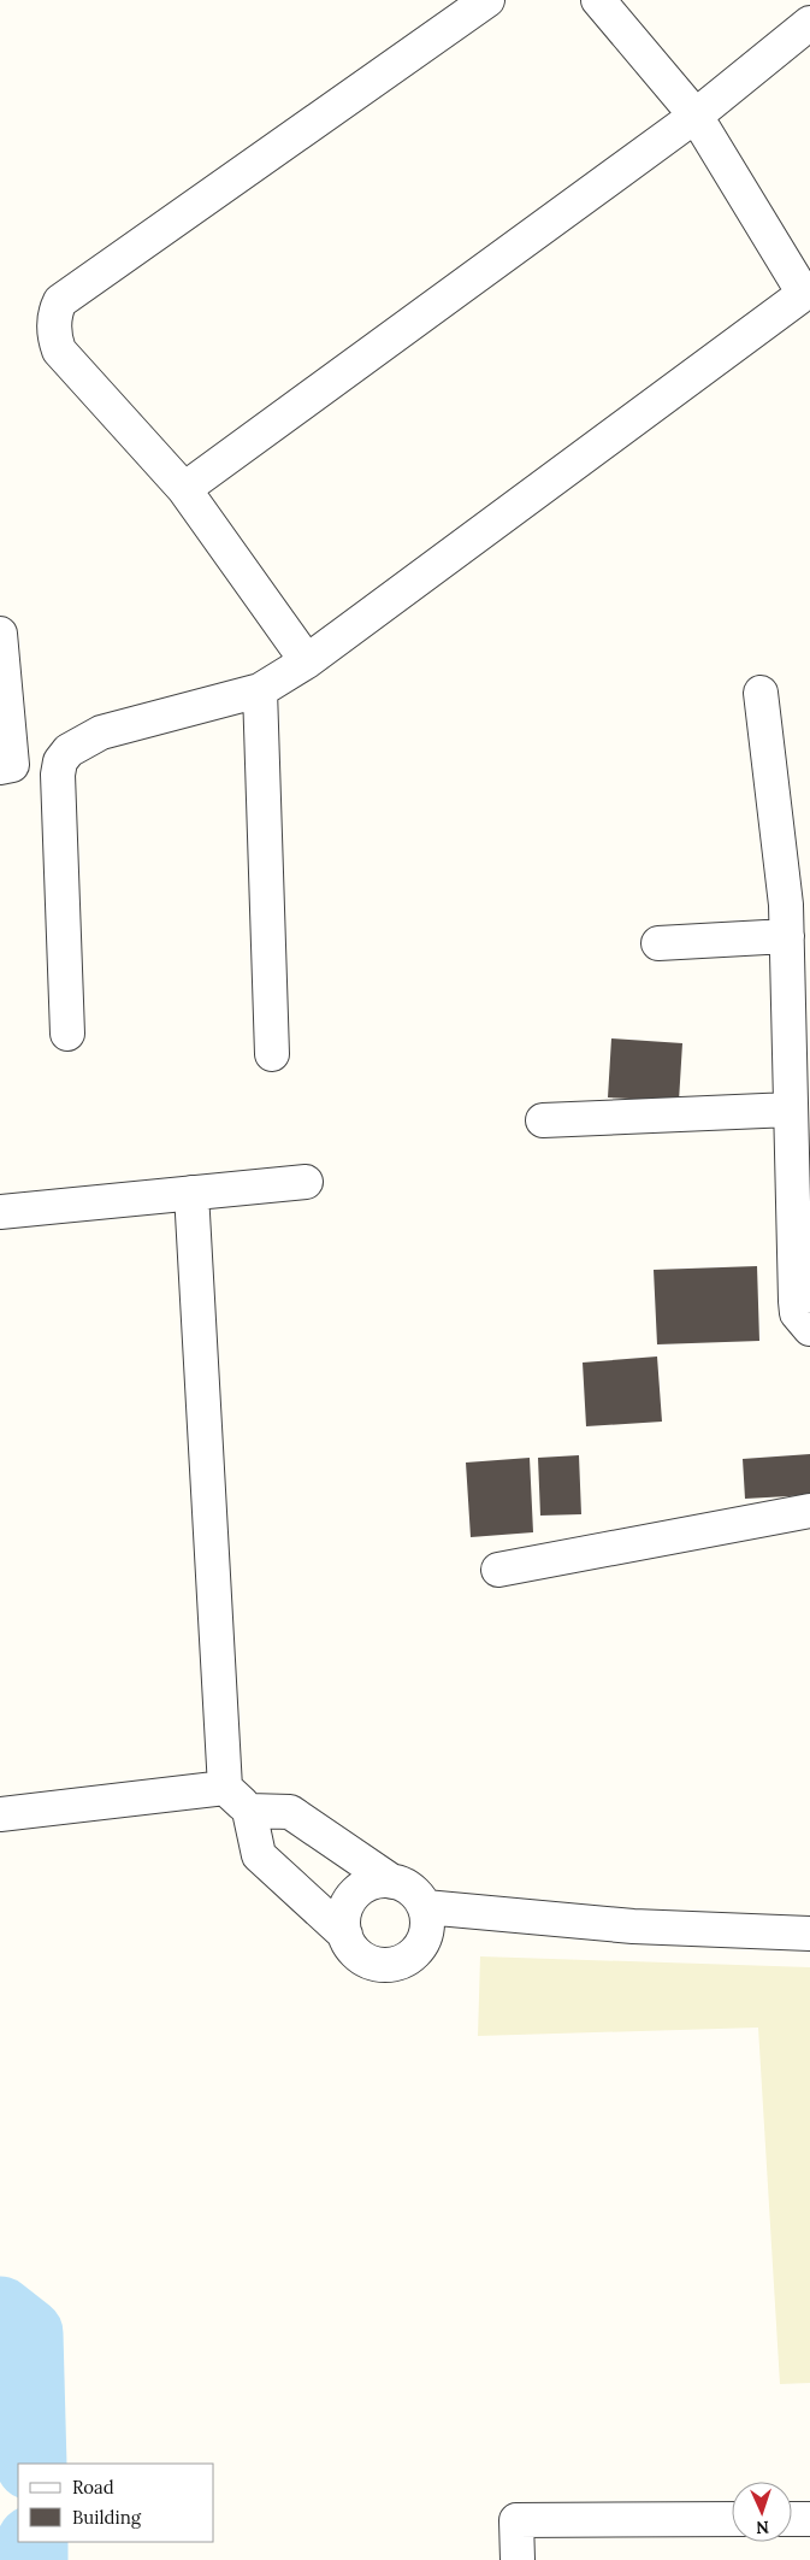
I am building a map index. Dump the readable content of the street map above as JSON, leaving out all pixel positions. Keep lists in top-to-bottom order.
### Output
{
  "legend": ["Road", "Building"],
  "north": "bottom"
}
